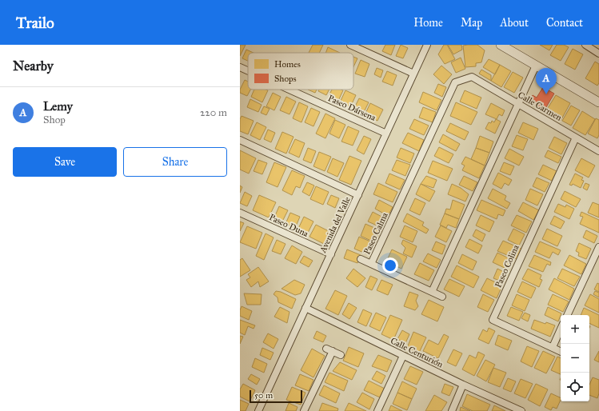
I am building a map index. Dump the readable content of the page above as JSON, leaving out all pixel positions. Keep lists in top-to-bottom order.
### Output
{
  "streets": {
    "street": [
      "Calle Carmen",
      "Paseo Dársena",
      "Avenida del Valle",
      "Paseo Duna",
      "Paseo Calma",
      "Paseo Colina",
      "Calle Centurión"
    ]
  },
  "crossings": [
    ["Calle Carmen", "Paseo Calma"],
    ["Calle Carmen", "Paseo Colina"],
    ["Paseo Dársena", "Avenida del Valle"],
    ["Avenida del Valle", "Paseo Duna"],
    ["Avenida del Valle", "Calle Centurión"]
  ],
  "legend": ["Homes", "Shops"],
  "scale_bar": "50 m",
  "page": {
    "header": "Trailo",
    "nav": [
      "Home",
      "Map",
      "About",
      "Contact"
    ],
    "heading": "Nearby",
    "pins": "A",
    "list": [
      {
        "mark": "A",
        "name": "Lemy",
        "note": "Shop",
        "value": "220 m"
      }
    ],
    "buttons": ["Save", "Share"],
    "map_buttons": ["+", "−"],
    "scale": "50 m"
  }
}
